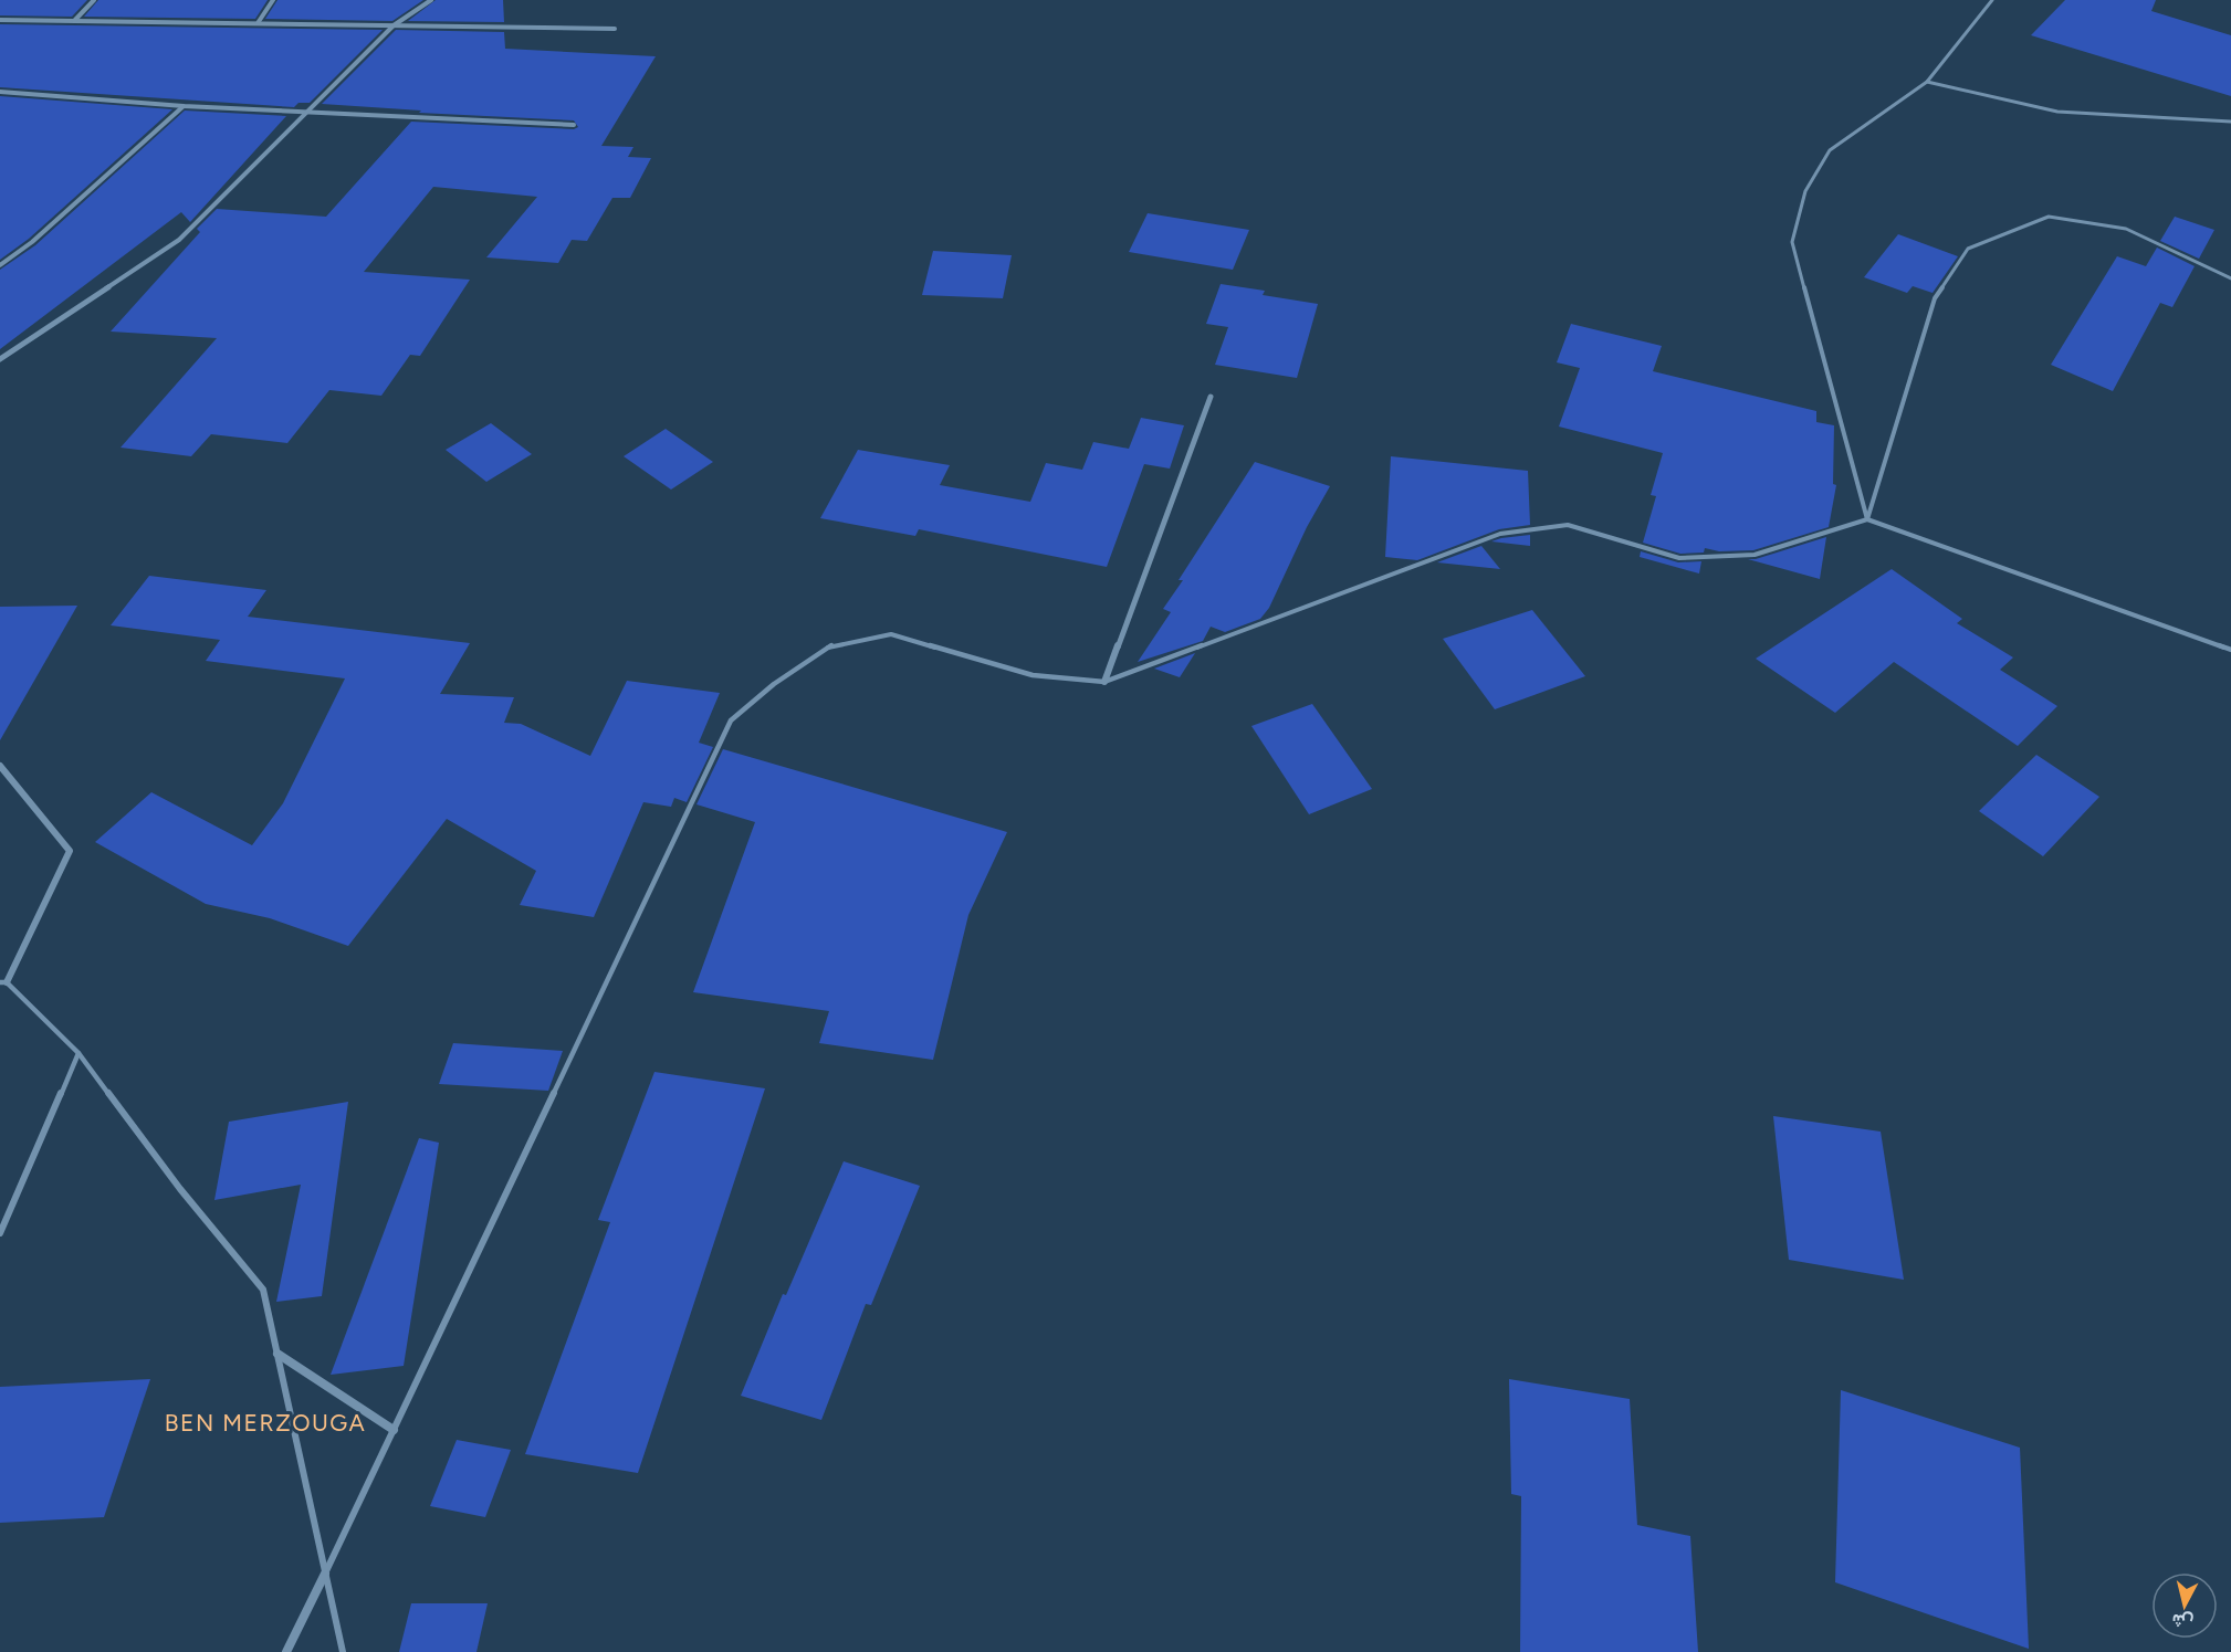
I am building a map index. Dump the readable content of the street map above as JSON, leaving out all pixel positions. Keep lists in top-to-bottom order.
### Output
{
  "districts": ["BEN MERZOUGA"],
  "north": "bottom"
}
